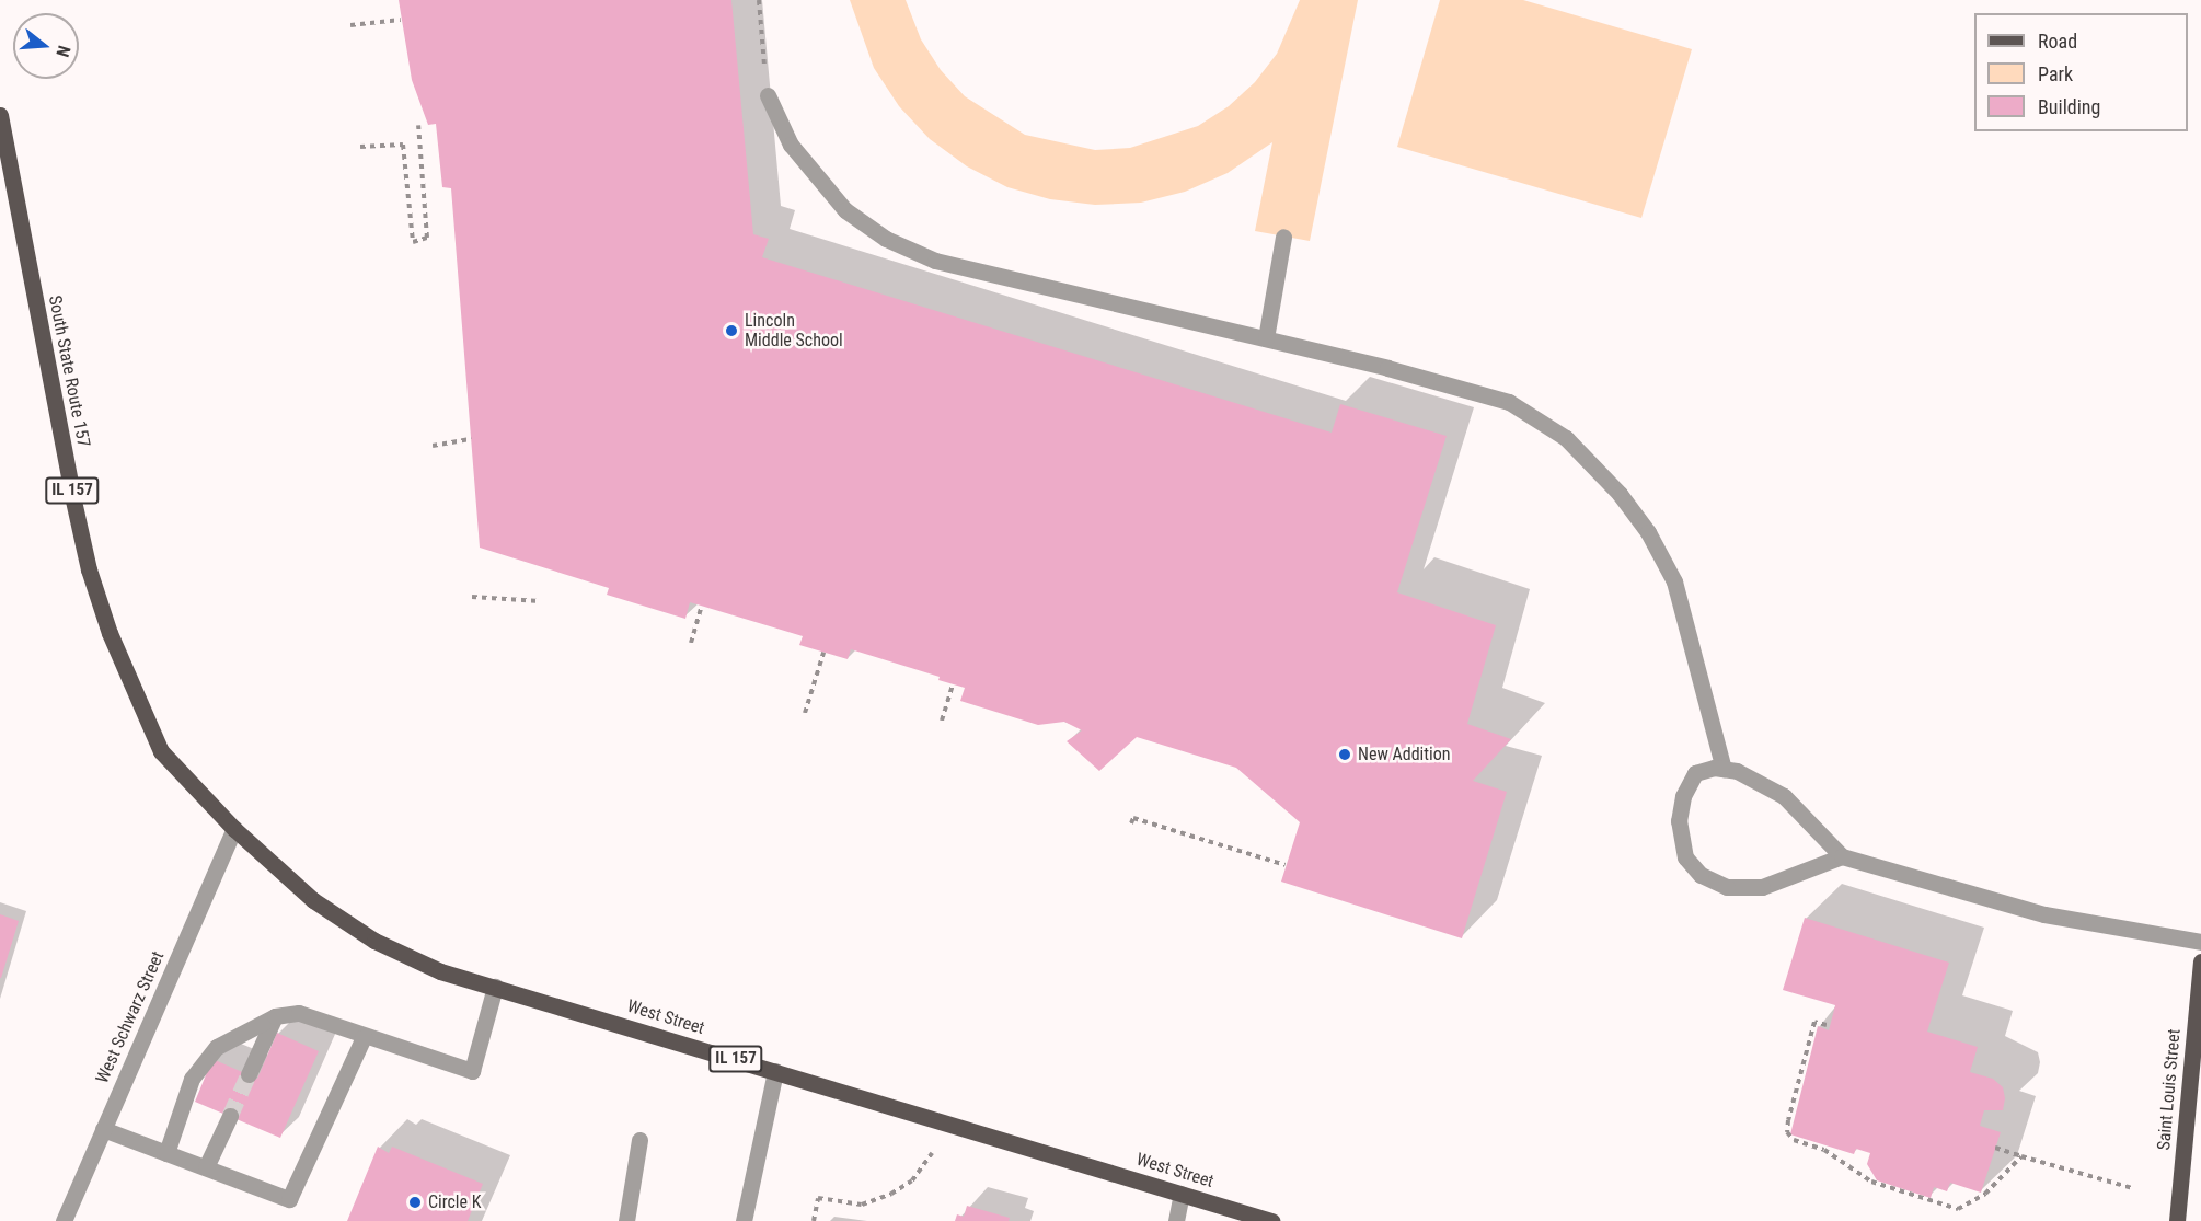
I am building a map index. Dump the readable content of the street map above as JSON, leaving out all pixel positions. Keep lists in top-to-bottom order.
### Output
{
  "streets": {
    "main road": [
      "South State Route 157",
      "IL 157",
      "West Street",
      "Saint Louis Street"
    ],
    "street": ["West Schwarz Street"]
  },
  "crossings": [
    ["South State Route 157", "West Schwarz Street"],
    ["South State Route 157", "West Street"],
    ["West Schwarz Street", "West Street"]
  ],
  "places": ["Lincoln Middle School", "New Addition", "Circle K"],
  "legend": ["Road", "Park", "Building"],
  "north": "right"
}
